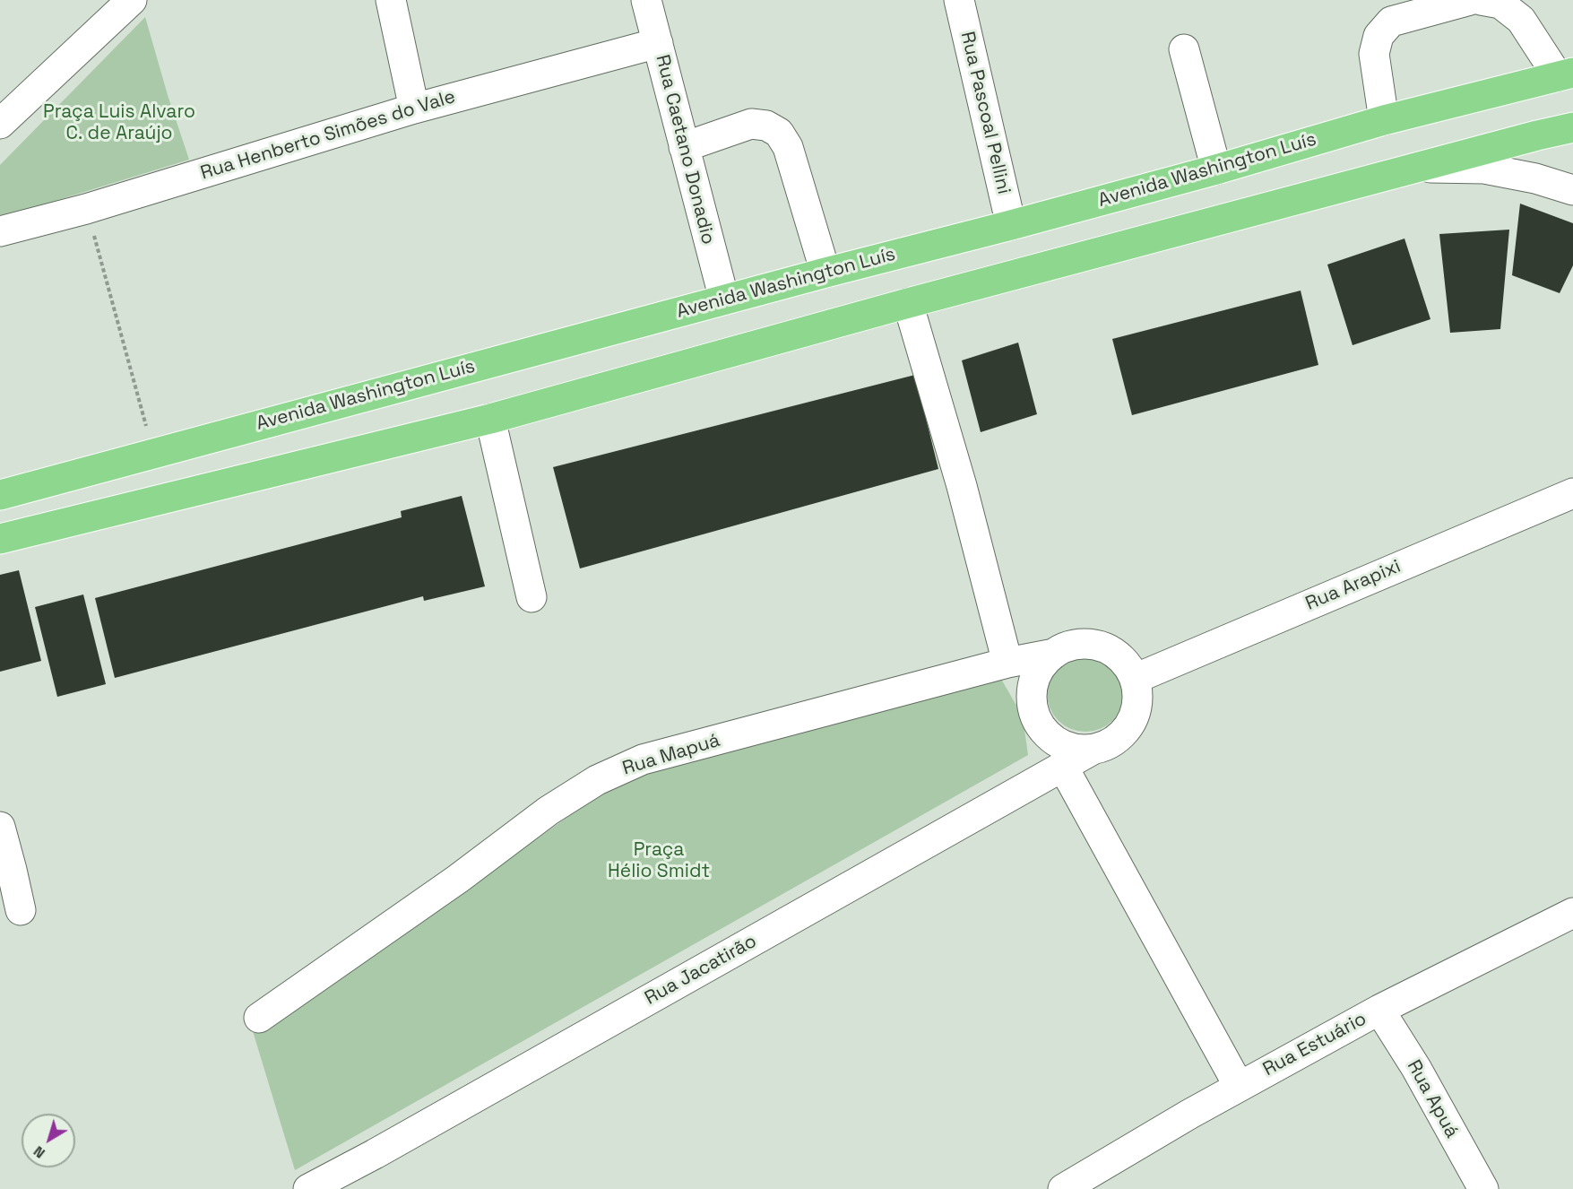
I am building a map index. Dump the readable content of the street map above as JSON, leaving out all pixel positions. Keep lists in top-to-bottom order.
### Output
{
  "streets": {
    "highway": ["Avenida Washington Luís"],
    "street": [
      "Rua Pascoal Pellini",
      "Rua Henberto Simões do Vale",
      "Rua Caetano Donadio",
      "Rua Arapixi",
      "Rua Mapuá",
      "Rua Jacatirão",
      "Rua Estuário",
      "Rua Apuá"
    ]
  },
  "crossings": [
    ["Rua Pascoal Pellini", "Avenida Washington Luís"],
    ["Rua Henberto Simões do Vale", "Rua Caetano Donadio"],
    ["Rua Caetano Donadio", "Avenida Washington Luís"],
    ["Rua Arapixi", "Rua Mapuá"],
    ["Rua Arapixi", "Rua Jacatirão"],
    ["Rua Mapuá", "Rua Jacatirão"],
    ["Rua Estuário", "Rua Apuá"]
  ],
  "parks": ["Praça Luis Alvaro C. de Araújo", "Praça Hélio Smidt"],
  "north": "bottom left"
}
